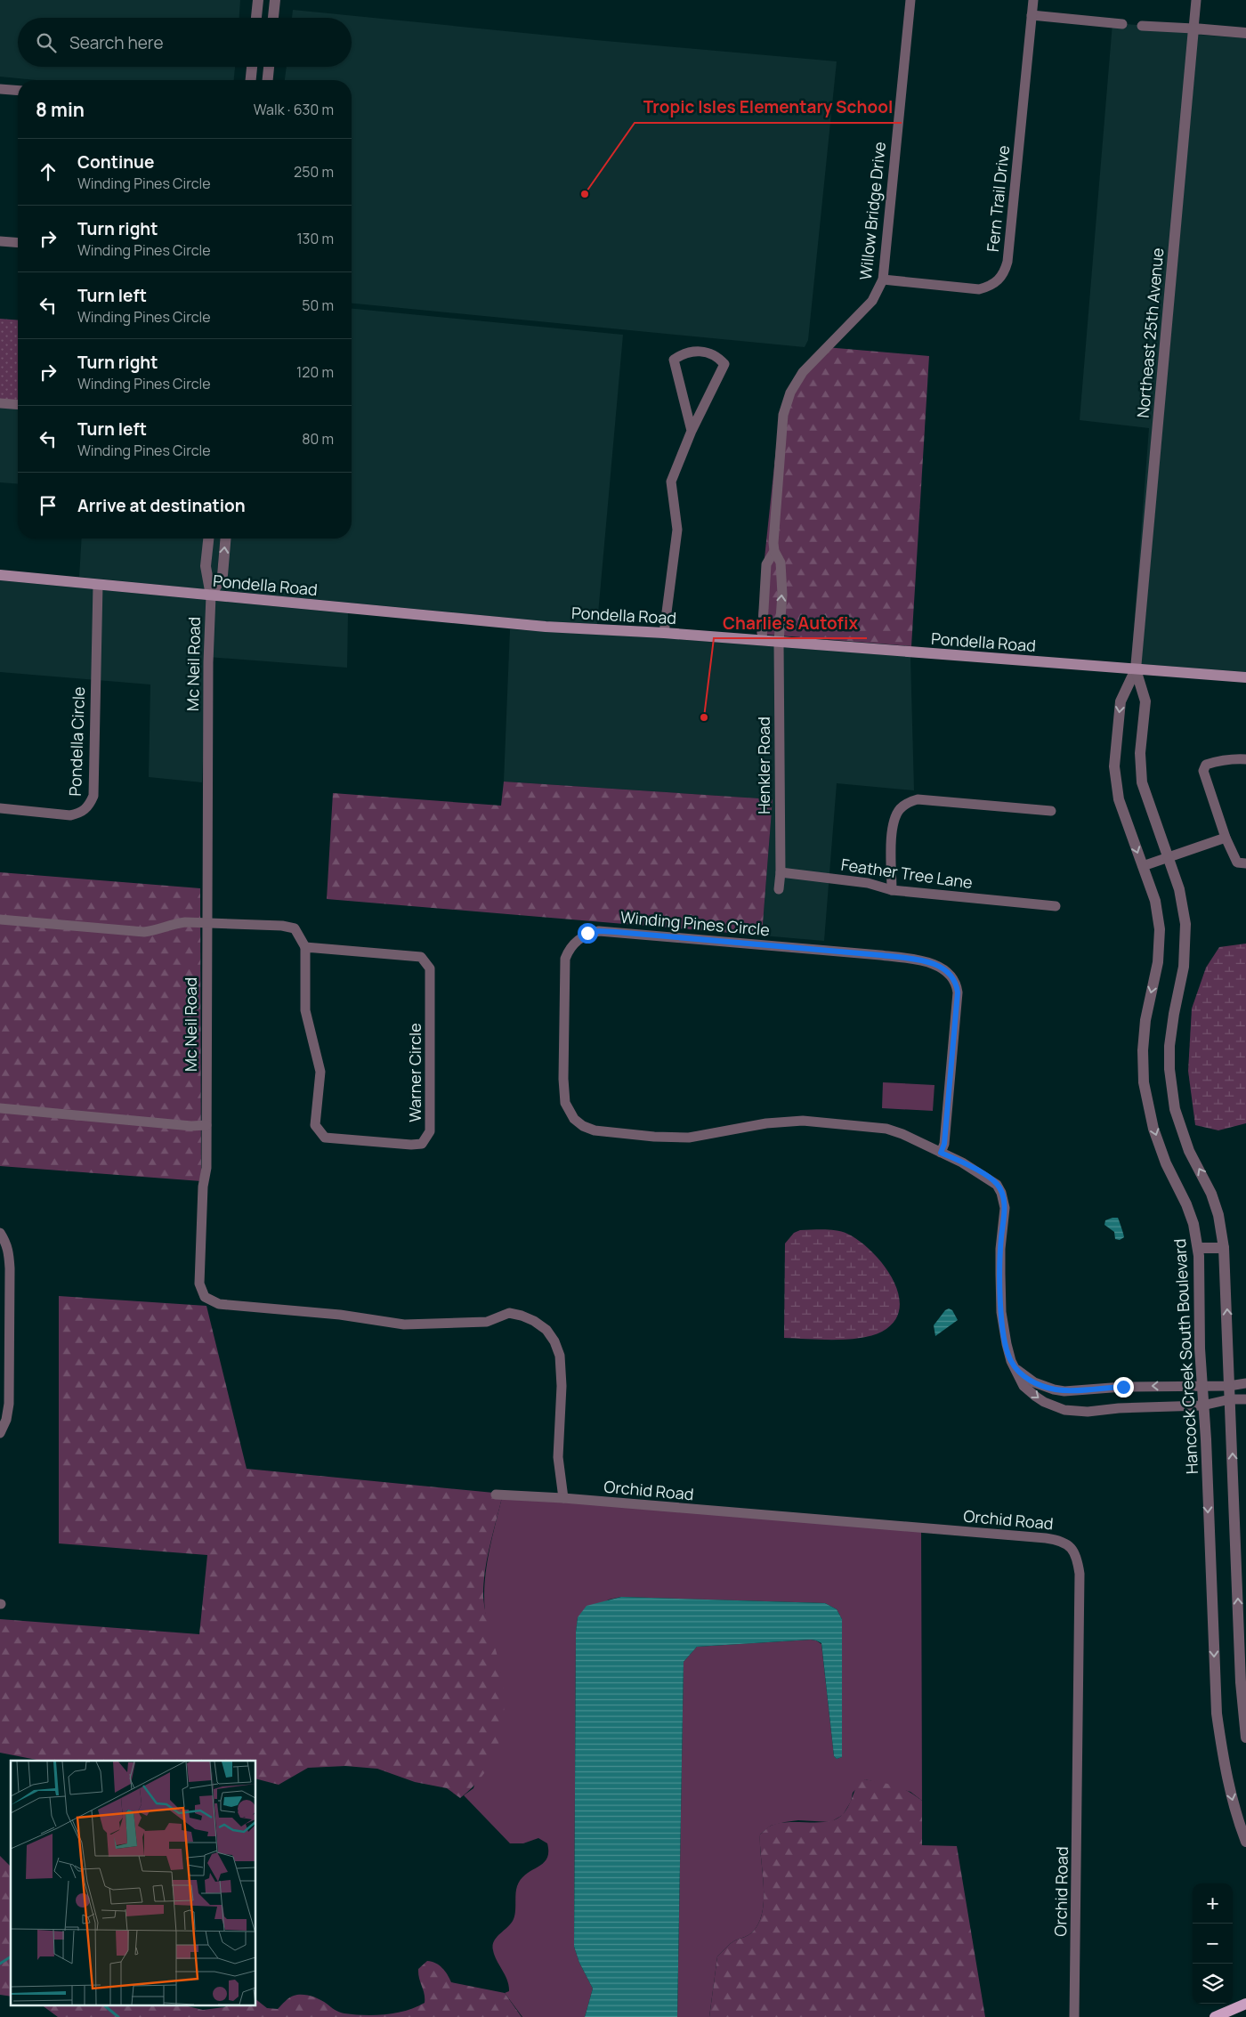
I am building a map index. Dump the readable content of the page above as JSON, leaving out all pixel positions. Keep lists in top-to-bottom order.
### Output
{
  "streets": {
    "main road": ["Pondella Road"],
    "street": [
      "Fern Trail Drive",
      "Willow Bridge Drive",
      "Northeast 25th Avenue",
      "Mc Neil Road",
      "Pondella Circle",
      "Henkler Road",
      "Feather Tree Lane",
      "Winding Pines Circle",
      "Warner Circle",
      "Hancock Creek South Boulevard",
      "Orchid Road"
    ]
  },
  "crossings": [
    ["Fern Trail Drive", "Willow Bridge Drive"],
    ["Willow Bridge Drive", "Pondella Road"],
    ["Willow Bridge Drive", "Henkler Road"],
    ["Northeast 25th Avenue", "Pondella Road"],
    ["Northeast 25th Avenue", "Hancock Creek South Boulevard"],
    ["Pondella Road", "Mc Neil Road"],
    ["Pondella Road", "Pondella Circle"],
    ["Pondella Road", "Henkler Road"],
    ["Pondella Road", "Hancock Creek South Boulevard"],
    ["Mc Neil Road", "Orchid Road"],
    ["Henkler Road", "Feather Tree Lane"],
    ["Winding Pines Circle", "Hancock Creek South Boulevard"]
  ],
  "places": ["Tropic Isles Elementary School", "Charlie's Autofix"],
  "page": {
    "search": "Search here",
    "heading": ["8 min", "Walk · 630 m"],
    "list": [
      ["Continue", "Winding Pines Circle", "250 m"],
      ["Turn right", "Winding Pines Circle", "130 m"],
      ["Turn left", "Winding Pines Circle", "50 m"],
      ["Turn right", "Winding Pines Circle", "120 m"],
      ["Turn left", "Winding Pines Circle", "80 m"],
      "Arrive at destination"
    ],
    "map_buttons": ["+", "−"]
  }
}
